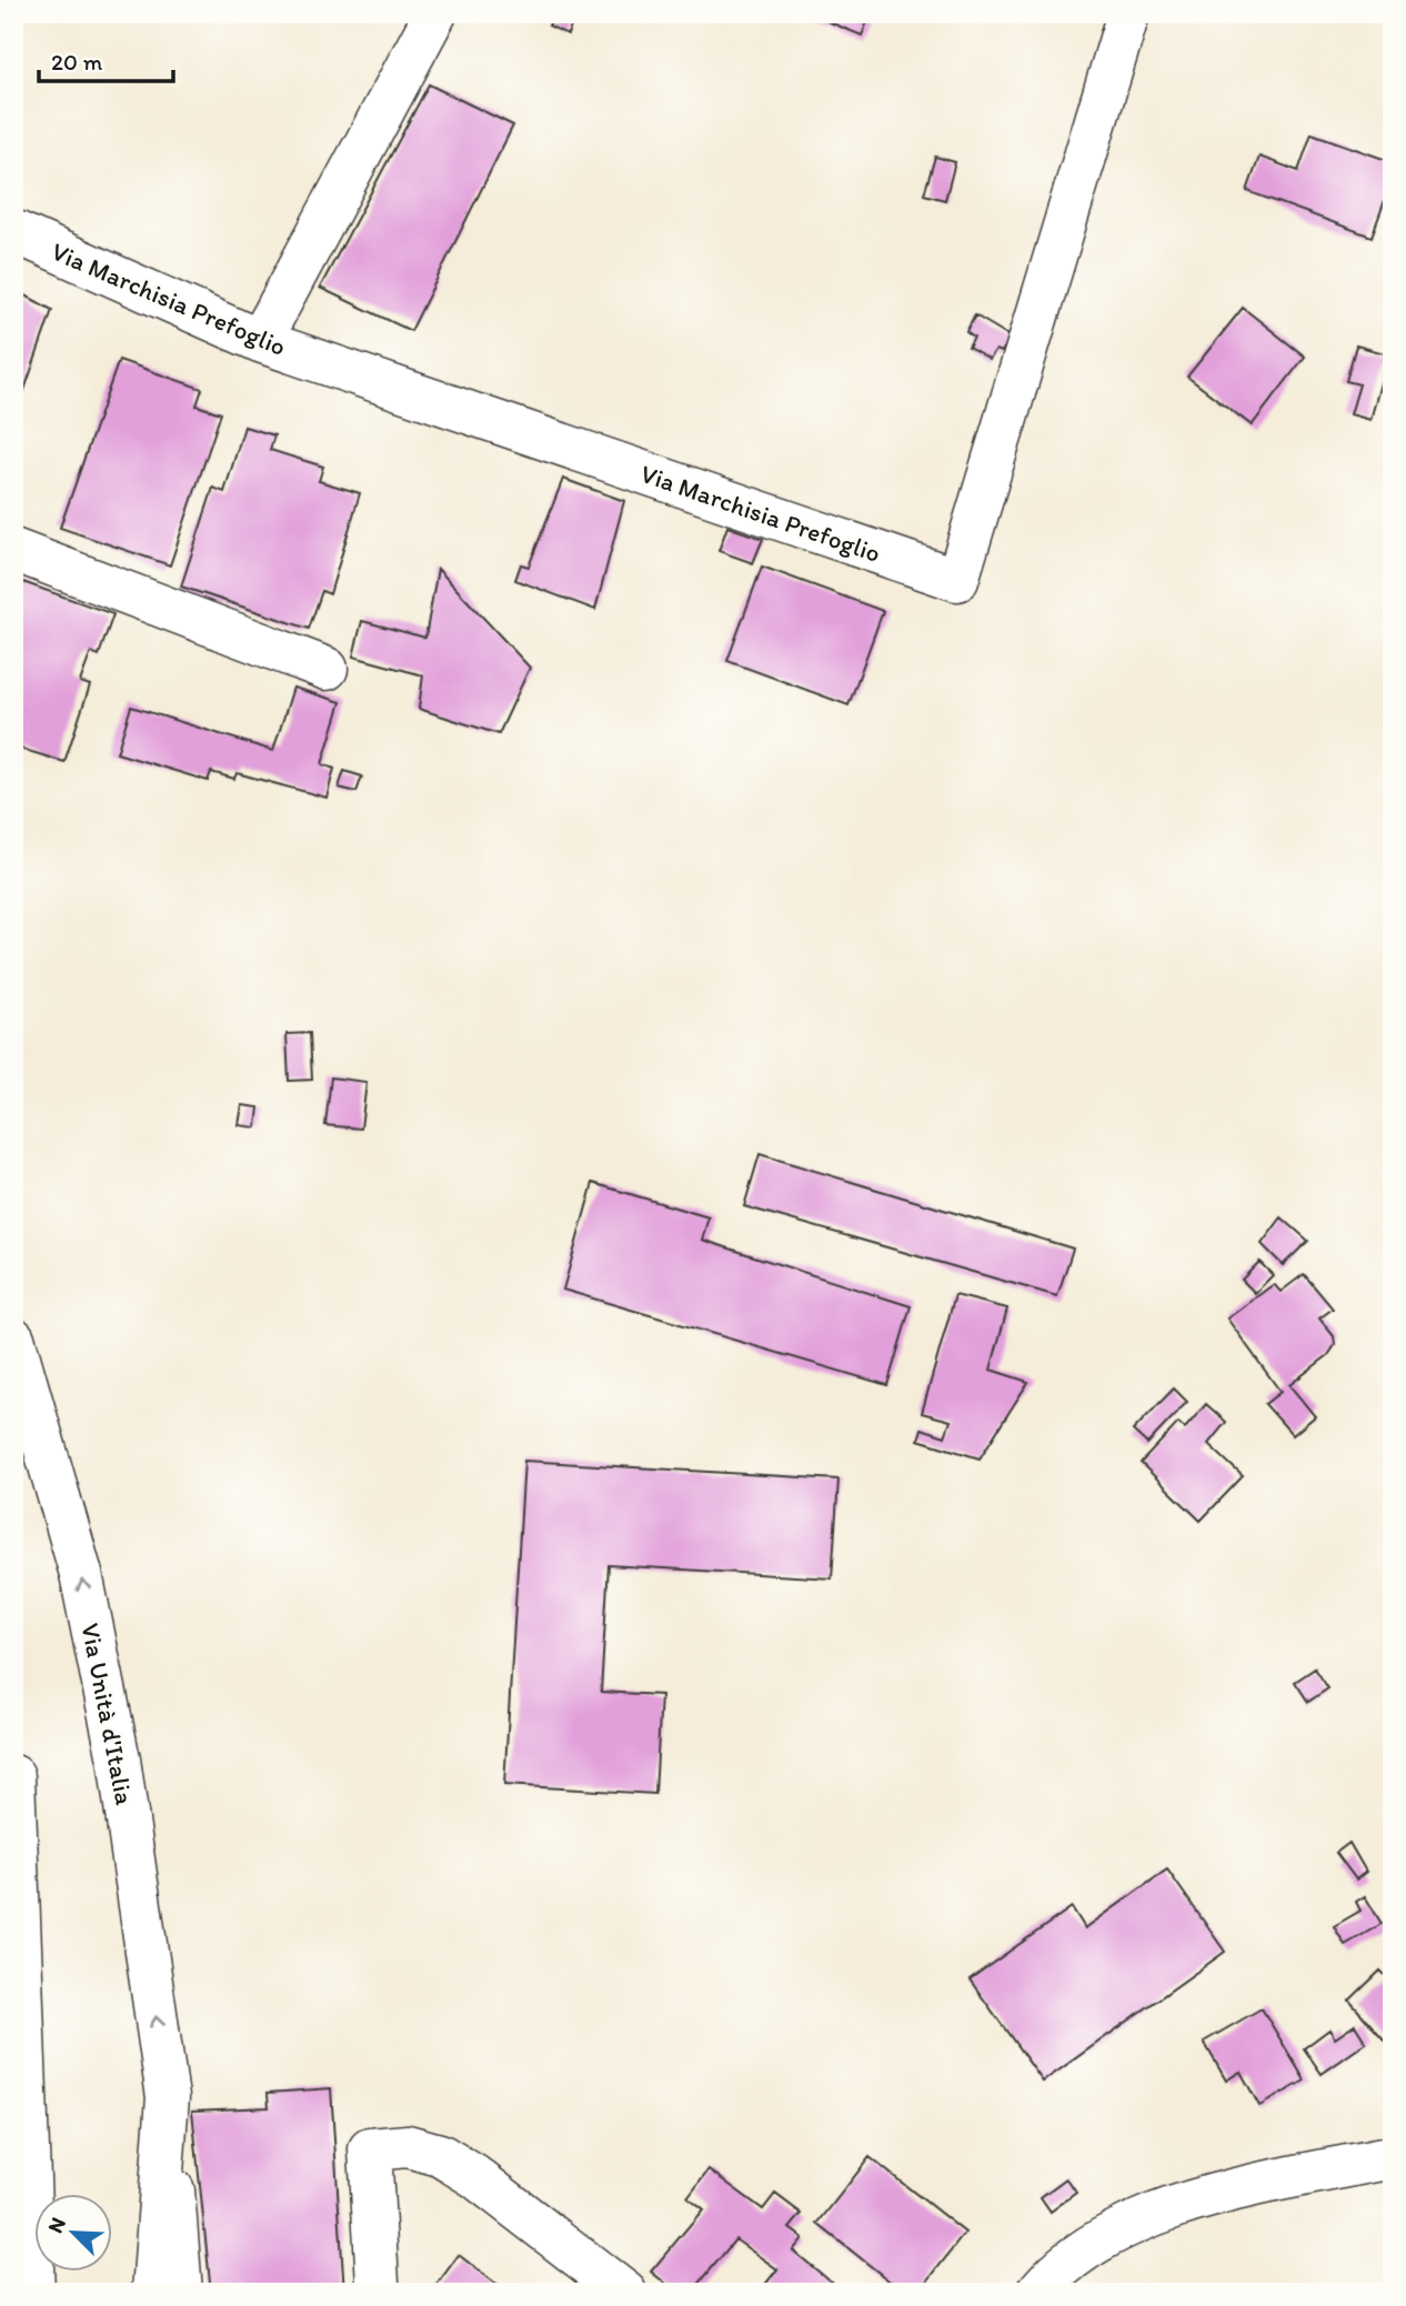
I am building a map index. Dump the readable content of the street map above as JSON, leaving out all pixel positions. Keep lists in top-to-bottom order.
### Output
{
  "streets": {
    "street": ["Via Marchisia Prefoglio", "Via Unità d'Italia"]
  },
  "scale_bar": "20 m",
  "north": "top left"
}
